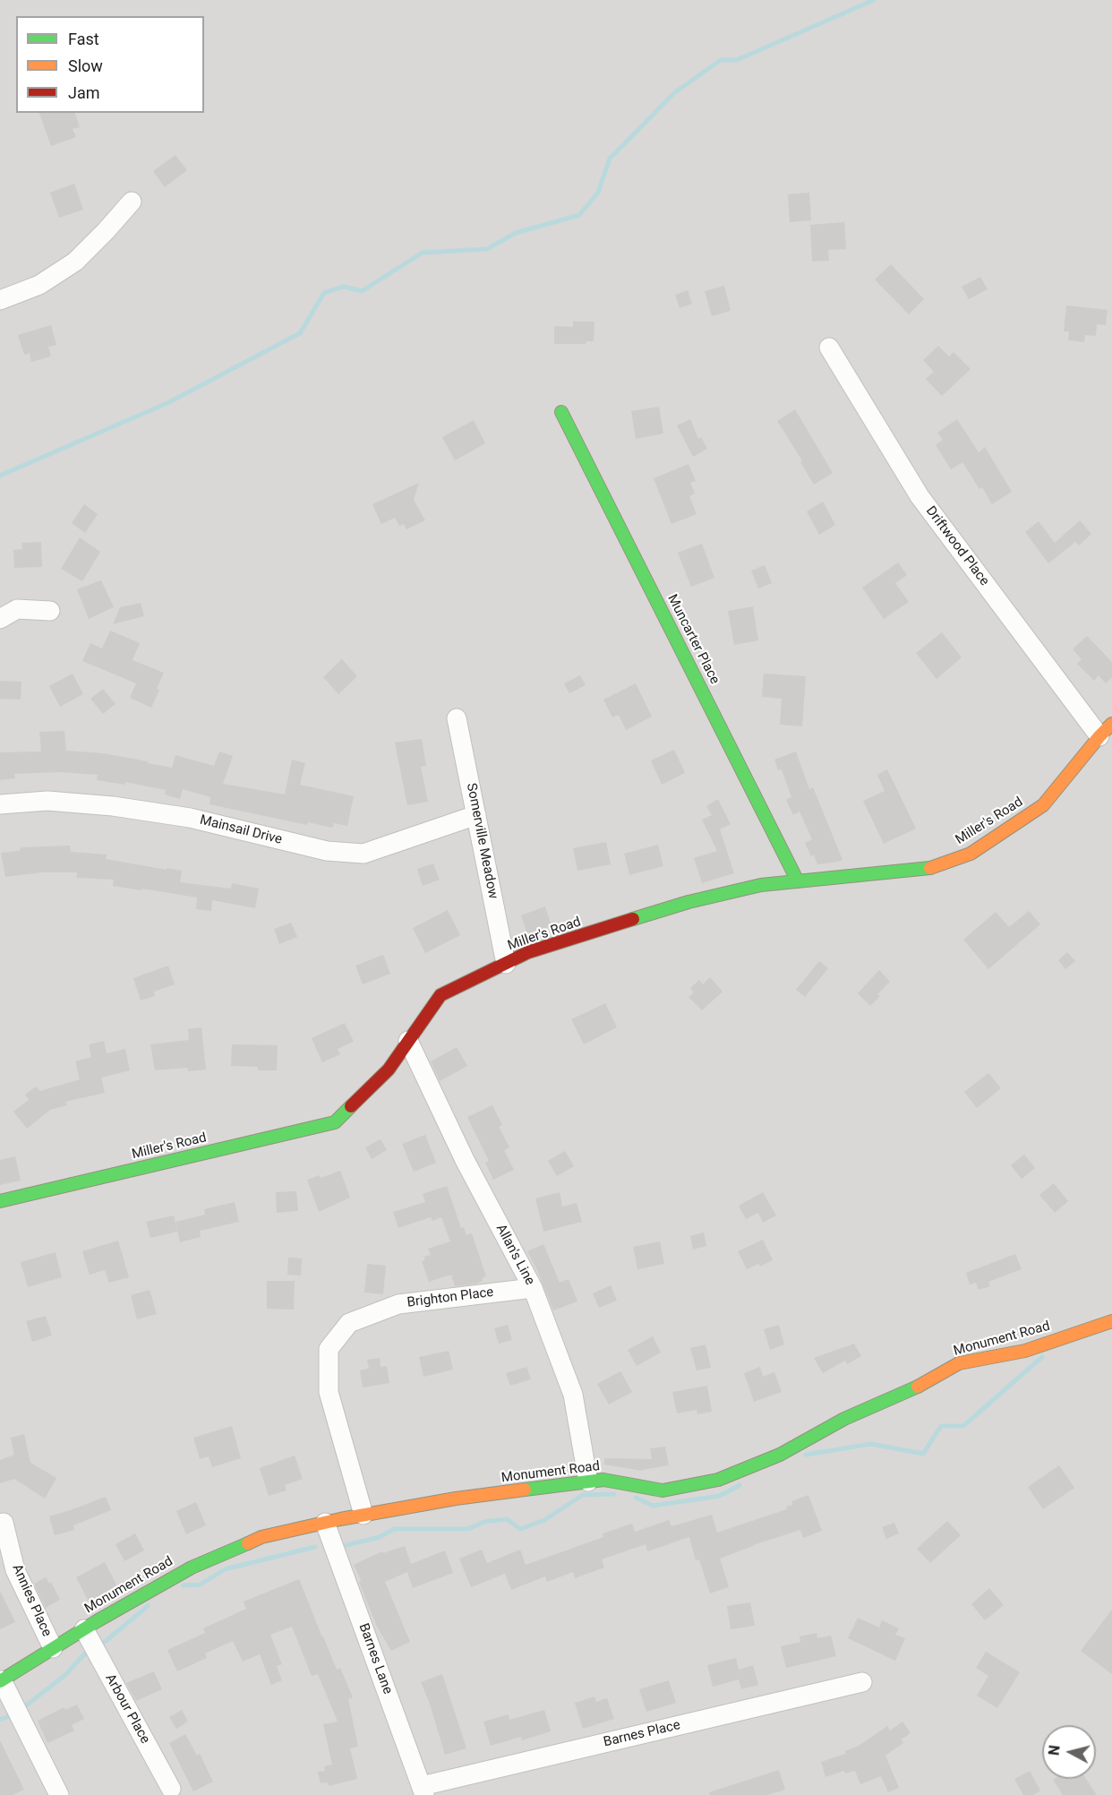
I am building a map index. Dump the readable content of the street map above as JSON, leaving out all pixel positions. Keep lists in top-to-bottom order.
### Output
{
  "streets": {
    "street": [
      "Driftwood Place",
      "Muncarter Place",
      "Miller's Road",
      "Mainsail Drive",
      "Somerville Meadow",
      "Allan's Line",
      "Brighton Place",
      "Monument Road",
      "Annies Place",
      "Barnes Lane",
      "Arbour Place",
      "Barnes Place"
    ]
  },
  "crossings": [
    ["Driftwood Place", "Miller's Road"],
    ["Muncarter Place", "Miller's Road"],
    ["Miller's Road", "Somerville Meadow"],
    ["Miller's Road", "Allan's Line"],
    ["Mainsail Drive", "Somerville Meadow"],
    ["Allan's Line", "Brighton Place"],
    ["Allan's Line", "Monument Road"],
    ["Brighton Place", "Monument Road"],
    ["Monument Road", "Annies Place"],
    ["Monument Road", "Barnes Lane"],
    ["Monument Road", "Arbour Place"],
    ["Barnes Lane", "Barnes Place"]
  ],
  "legend": ["Fast", "Slow", "Jam"],
  "north": "left"
}
